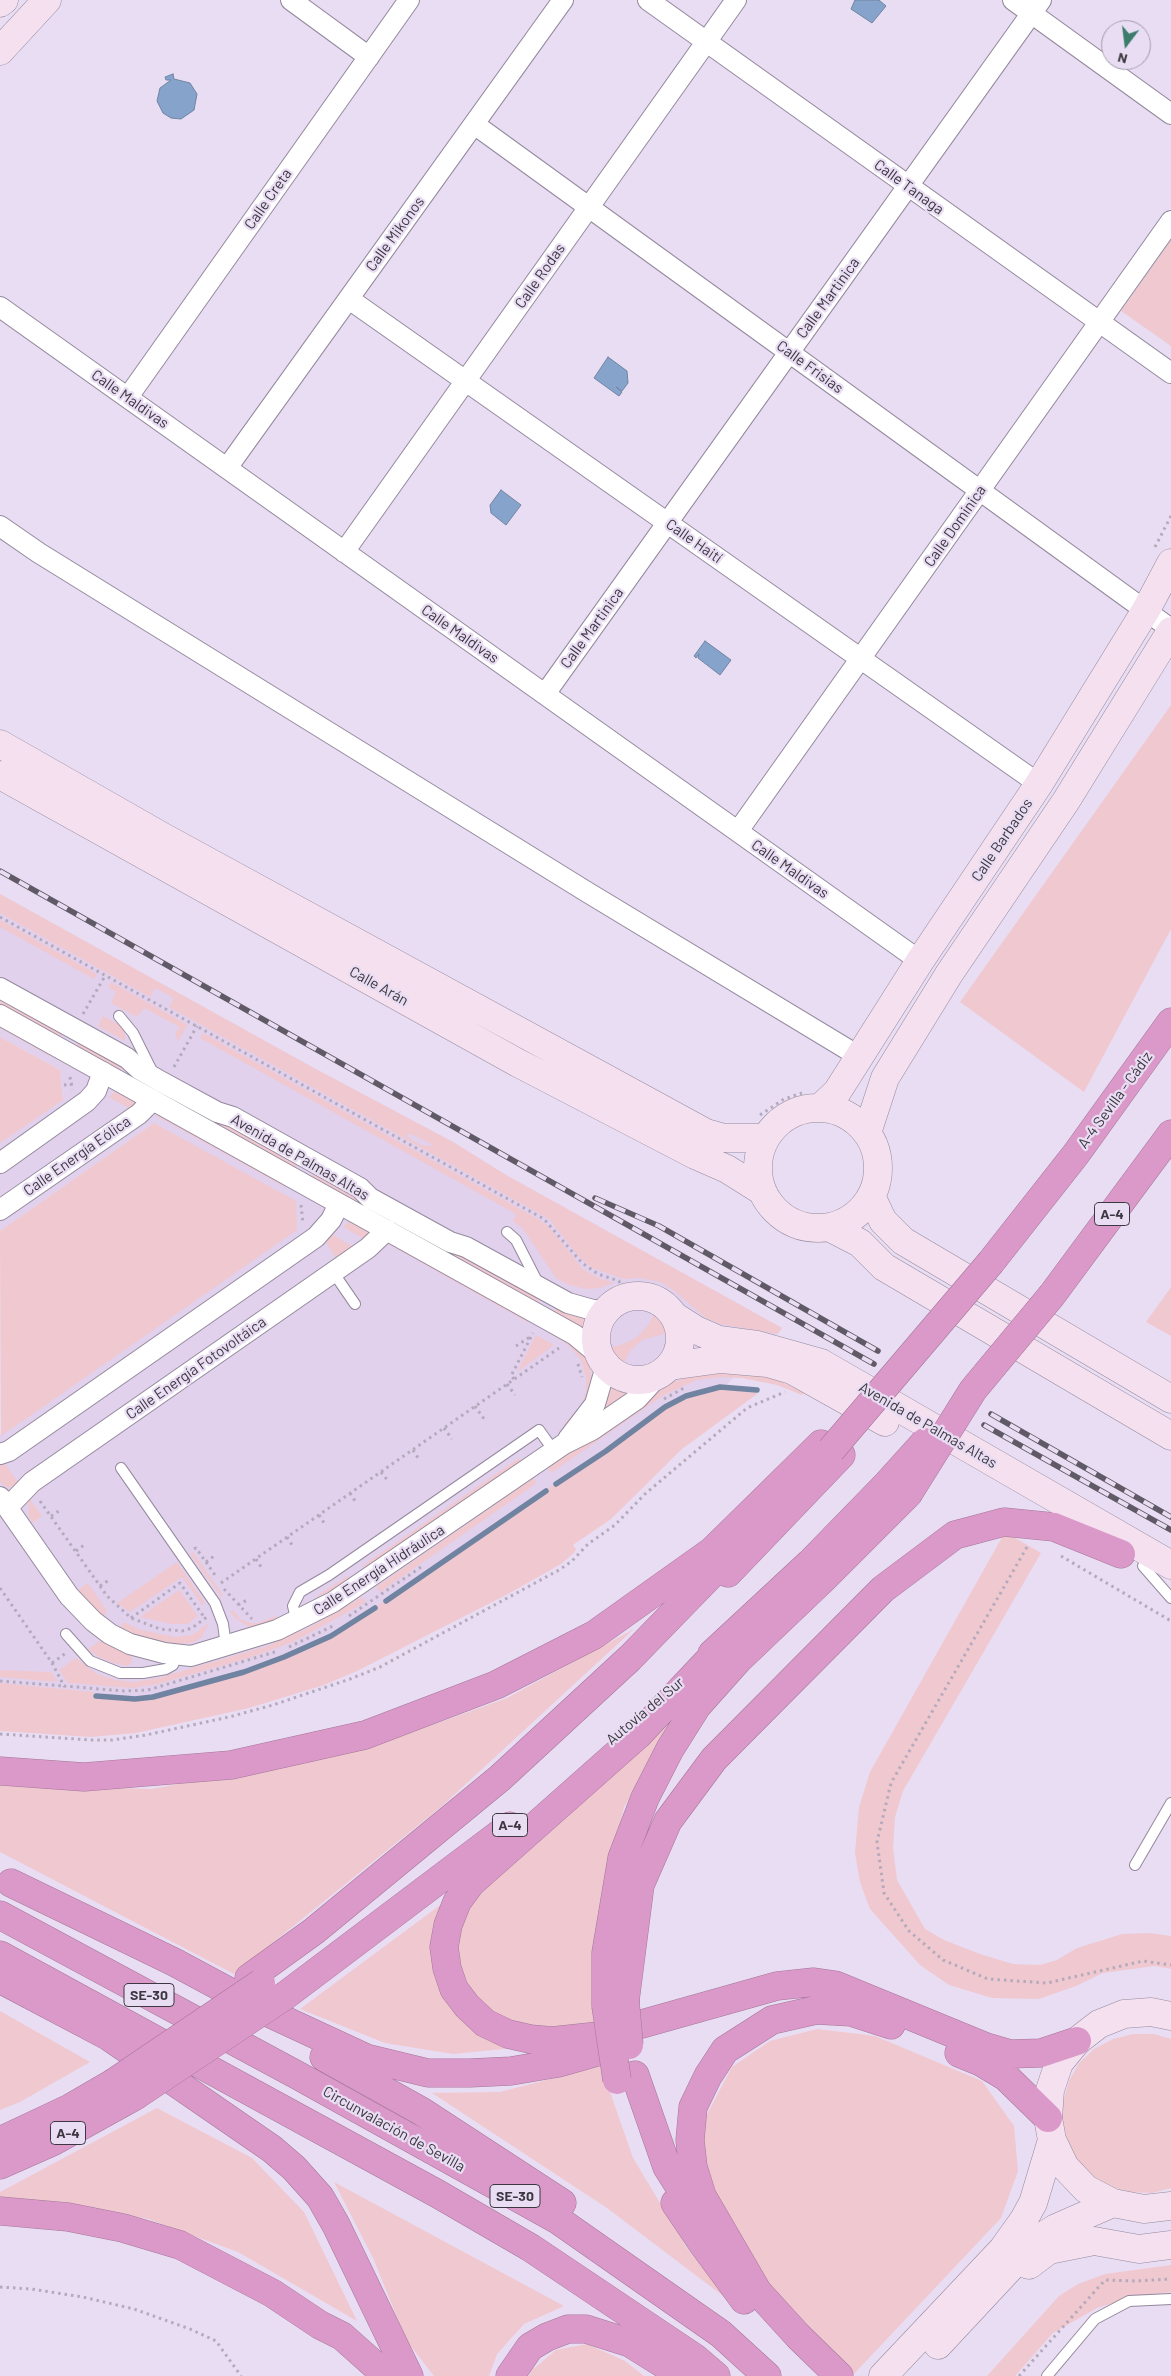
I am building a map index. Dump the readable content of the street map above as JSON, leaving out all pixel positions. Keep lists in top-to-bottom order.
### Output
{
  "streets": {
    "highway": [
      "A-4 Sevilla - Cádiz",
      "A-4",
      "Autovía del Sur",
      "SE-30",
      "Circunvalación de Sevilla"
    ],
    "street": [
      "Calle Tanaga",
      "Calle Creta",
      "Calle Mikonos",
      "Calle Rodas",
      "Calle Martinica",
      "Calle Frisias",
      "Calle Maldivas",
      "Calle Dominica",
      "Calle Haití",
      "Calle Barbados",
      "Calle Arán",
      "Calle Energía Eólica",
      "Avenida de Palmas Altas",
      "Calle Energía Fotovoltáica",
      "Calle Energía Hidráulica"
    ]
  },
  "crossings": [
    ["Calle Tanaga", "Calle Rodas"],
    ["Calle Tanaga", "Calle Martinica"],
    ["Calle Tanaga", "Calle Dominica"],
    ["Calle Creta", "Calle Maldivas"],
    ["Calle Mikonos", "Calle Frisias"],
    ["Calle Mikonos", "Calle Maldivas"],
    ["Calle Mikonos", "Calle Haití"],
    ["Calle Rodas", "Calle Frisias"],
    ["Calle Rodas", "Calle Maldivas"],
    ["Calle Rodas", "Calle Haití"],
    ["Calle Martinica", "Calle Frisias"],
    ["Calle Martinica", "Calle Maldivas"],
    ["Calle Martinica", "Calle Haití"],
    ["Calle Frisias", "Calle Dominica"],
    ["Calle Frisias", "Calle Barbados"],
    ["Calle Maldivas", "Calle Dominica"],
    ["Calle Maldivas", "Calle Barbados"],
    ["Calle Dominica", "Calle Haití"],
    ["Calle Haití", "Calle Barbados"],
    ["Calle Barbados", "Calle Arán"],
    ["Calle Energía Eólica", "Avenida de Palmas Altas"],
    ["Avenida de Palmas Altas", "Calle Energía Fotovoltáica"],
    ["Avenida de Palmas Altas", "Calle Energía Hidráulica"],
    ["A-4", "Autovía del Sur"],
    ["Calle Energía Fotovoltáica", "Calle Energía Hidráulica"]
  ],
  "north": "bottom"
}
